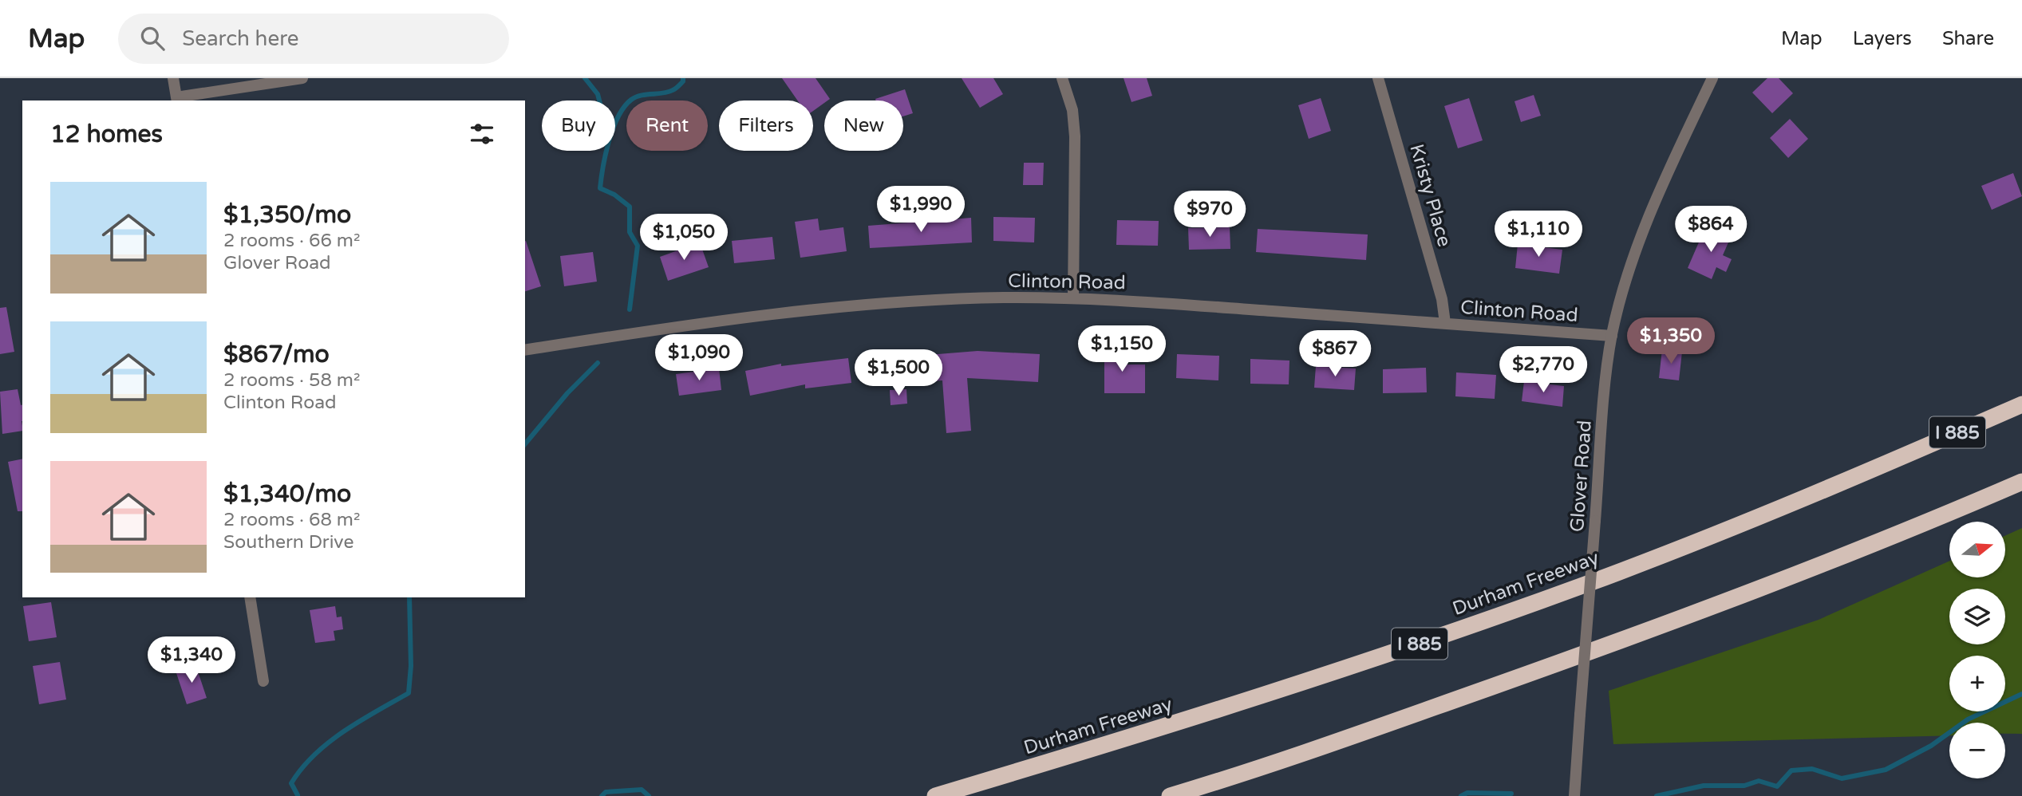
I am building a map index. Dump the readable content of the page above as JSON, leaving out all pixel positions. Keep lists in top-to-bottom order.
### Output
{
  "streets": {
    "highway": ["I 885", "Durham Freeway"],
    "street": ["Kristy Place", "Clinton Road", "Glover Road"]
  },
  "crossings": [
    ["Kristy Place", "Clinton Road"],
    ["Clinton Road", "Glover Road"]
  ],
  "north": "right",
  "page": {
    "header": "Map",
    "search": "Search here",
    "nav": ["Map", "Layers", "Share"],
    "chip": [
      "Buy",
      "Rent",
      "Filters",
      "New"
    ],
    "heading": "12 homes",
    "list": [
      {
        "name": "$1,350/mo",
        "note": "2 rooms · 66 m² · Glover Road"
      },
      {
        "name": "$867/mo",
        "note": "2 rooms · 58 m² · Clinton Road"
      },
      {
        "name": "$1,340/mo",
        "note": "2 rooms · 68 m² · Southern Drive"
      }
    ],
    "price": [
      "$1,990",
      "$970",
      "$864",
      "$1,110",
      "$1,050",
      "$1,350",
      "$1,150",
      "$867",
      "$1,090",
      "$2,770",
      "$1,500",
      "$1,340"
    ],
    "map_buttons": ["+", "−"]
  }
}
